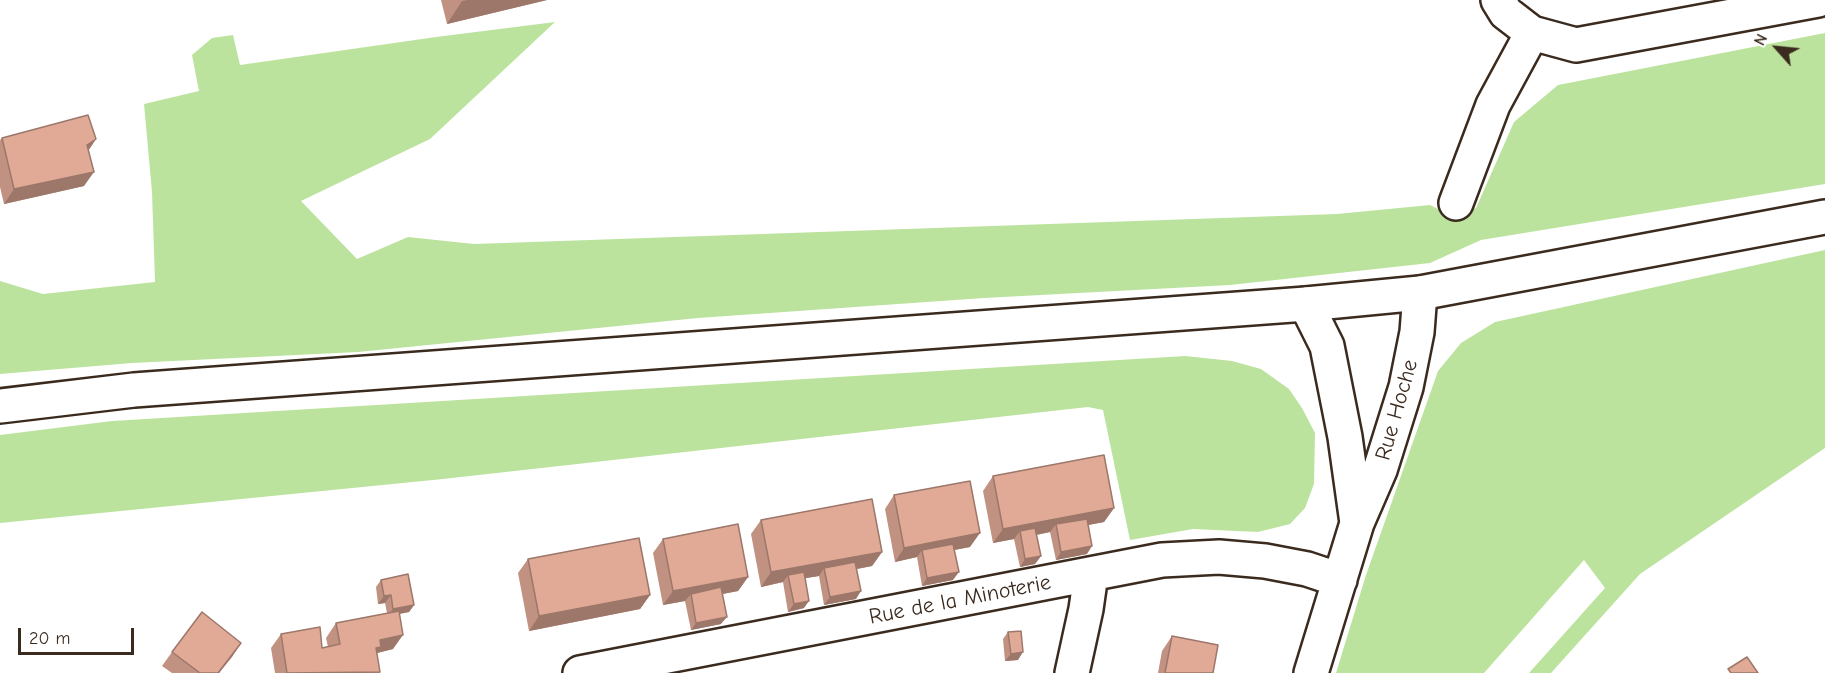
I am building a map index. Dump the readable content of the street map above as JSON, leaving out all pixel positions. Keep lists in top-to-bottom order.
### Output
{
  "streets": {
    "street": ["Rue Hoche", "Rue de la Minoterie"]
  },
  "crossings": [
    ["Rue Hoche", "Rue de la Minoterie"]
  ],
  "scale_bar": "20 m",
  "north": "top left"
}
